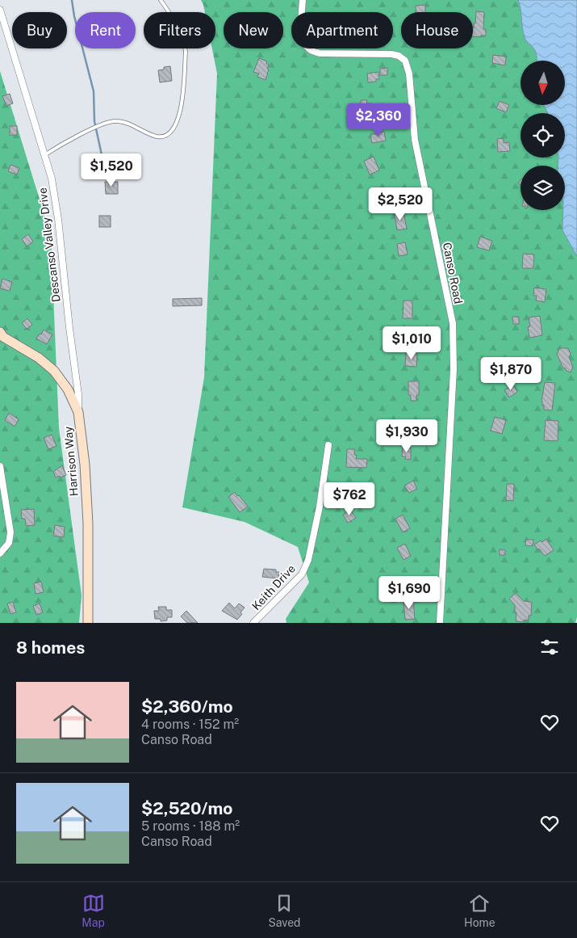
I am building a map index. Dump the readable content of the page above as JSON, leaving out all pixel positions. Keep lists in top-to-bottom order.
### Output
{
  "streets": {
    "street": [
      "Descanso Valley Drive",
      "Canso Road",
      "Harrison Way",
      "Keith Drive"
    ]
  },
  "crossings": [
    ["Descanso Valley Drive", "Harrison Way"]
  ],
  "north": "bottom",
  "page": {
    "chip": [
      "Buy",
      "Rent",
      "Filters",
      "New",
      "Apartment",
      "House"
    ],
    "price": [
      "$2,360",
      "$1,520",
      "$2,520",
      "$1,010",
      "$1,870",
      "$1,930",
      "$762",
      "$1,690"
    ],
    "heading": "8 homes",
    "list": [
      {
        "name": "$2,360/mo",
        "note": "4 rooms · 152 m² · Canso Road"
      },
      {
        "name": "$2,520/mo",
        "note": "5 rooms · 188 m² · Canso Road"
      }
    ],
    "tabs": ["Map", "Saved", "Home"]
  }
}
